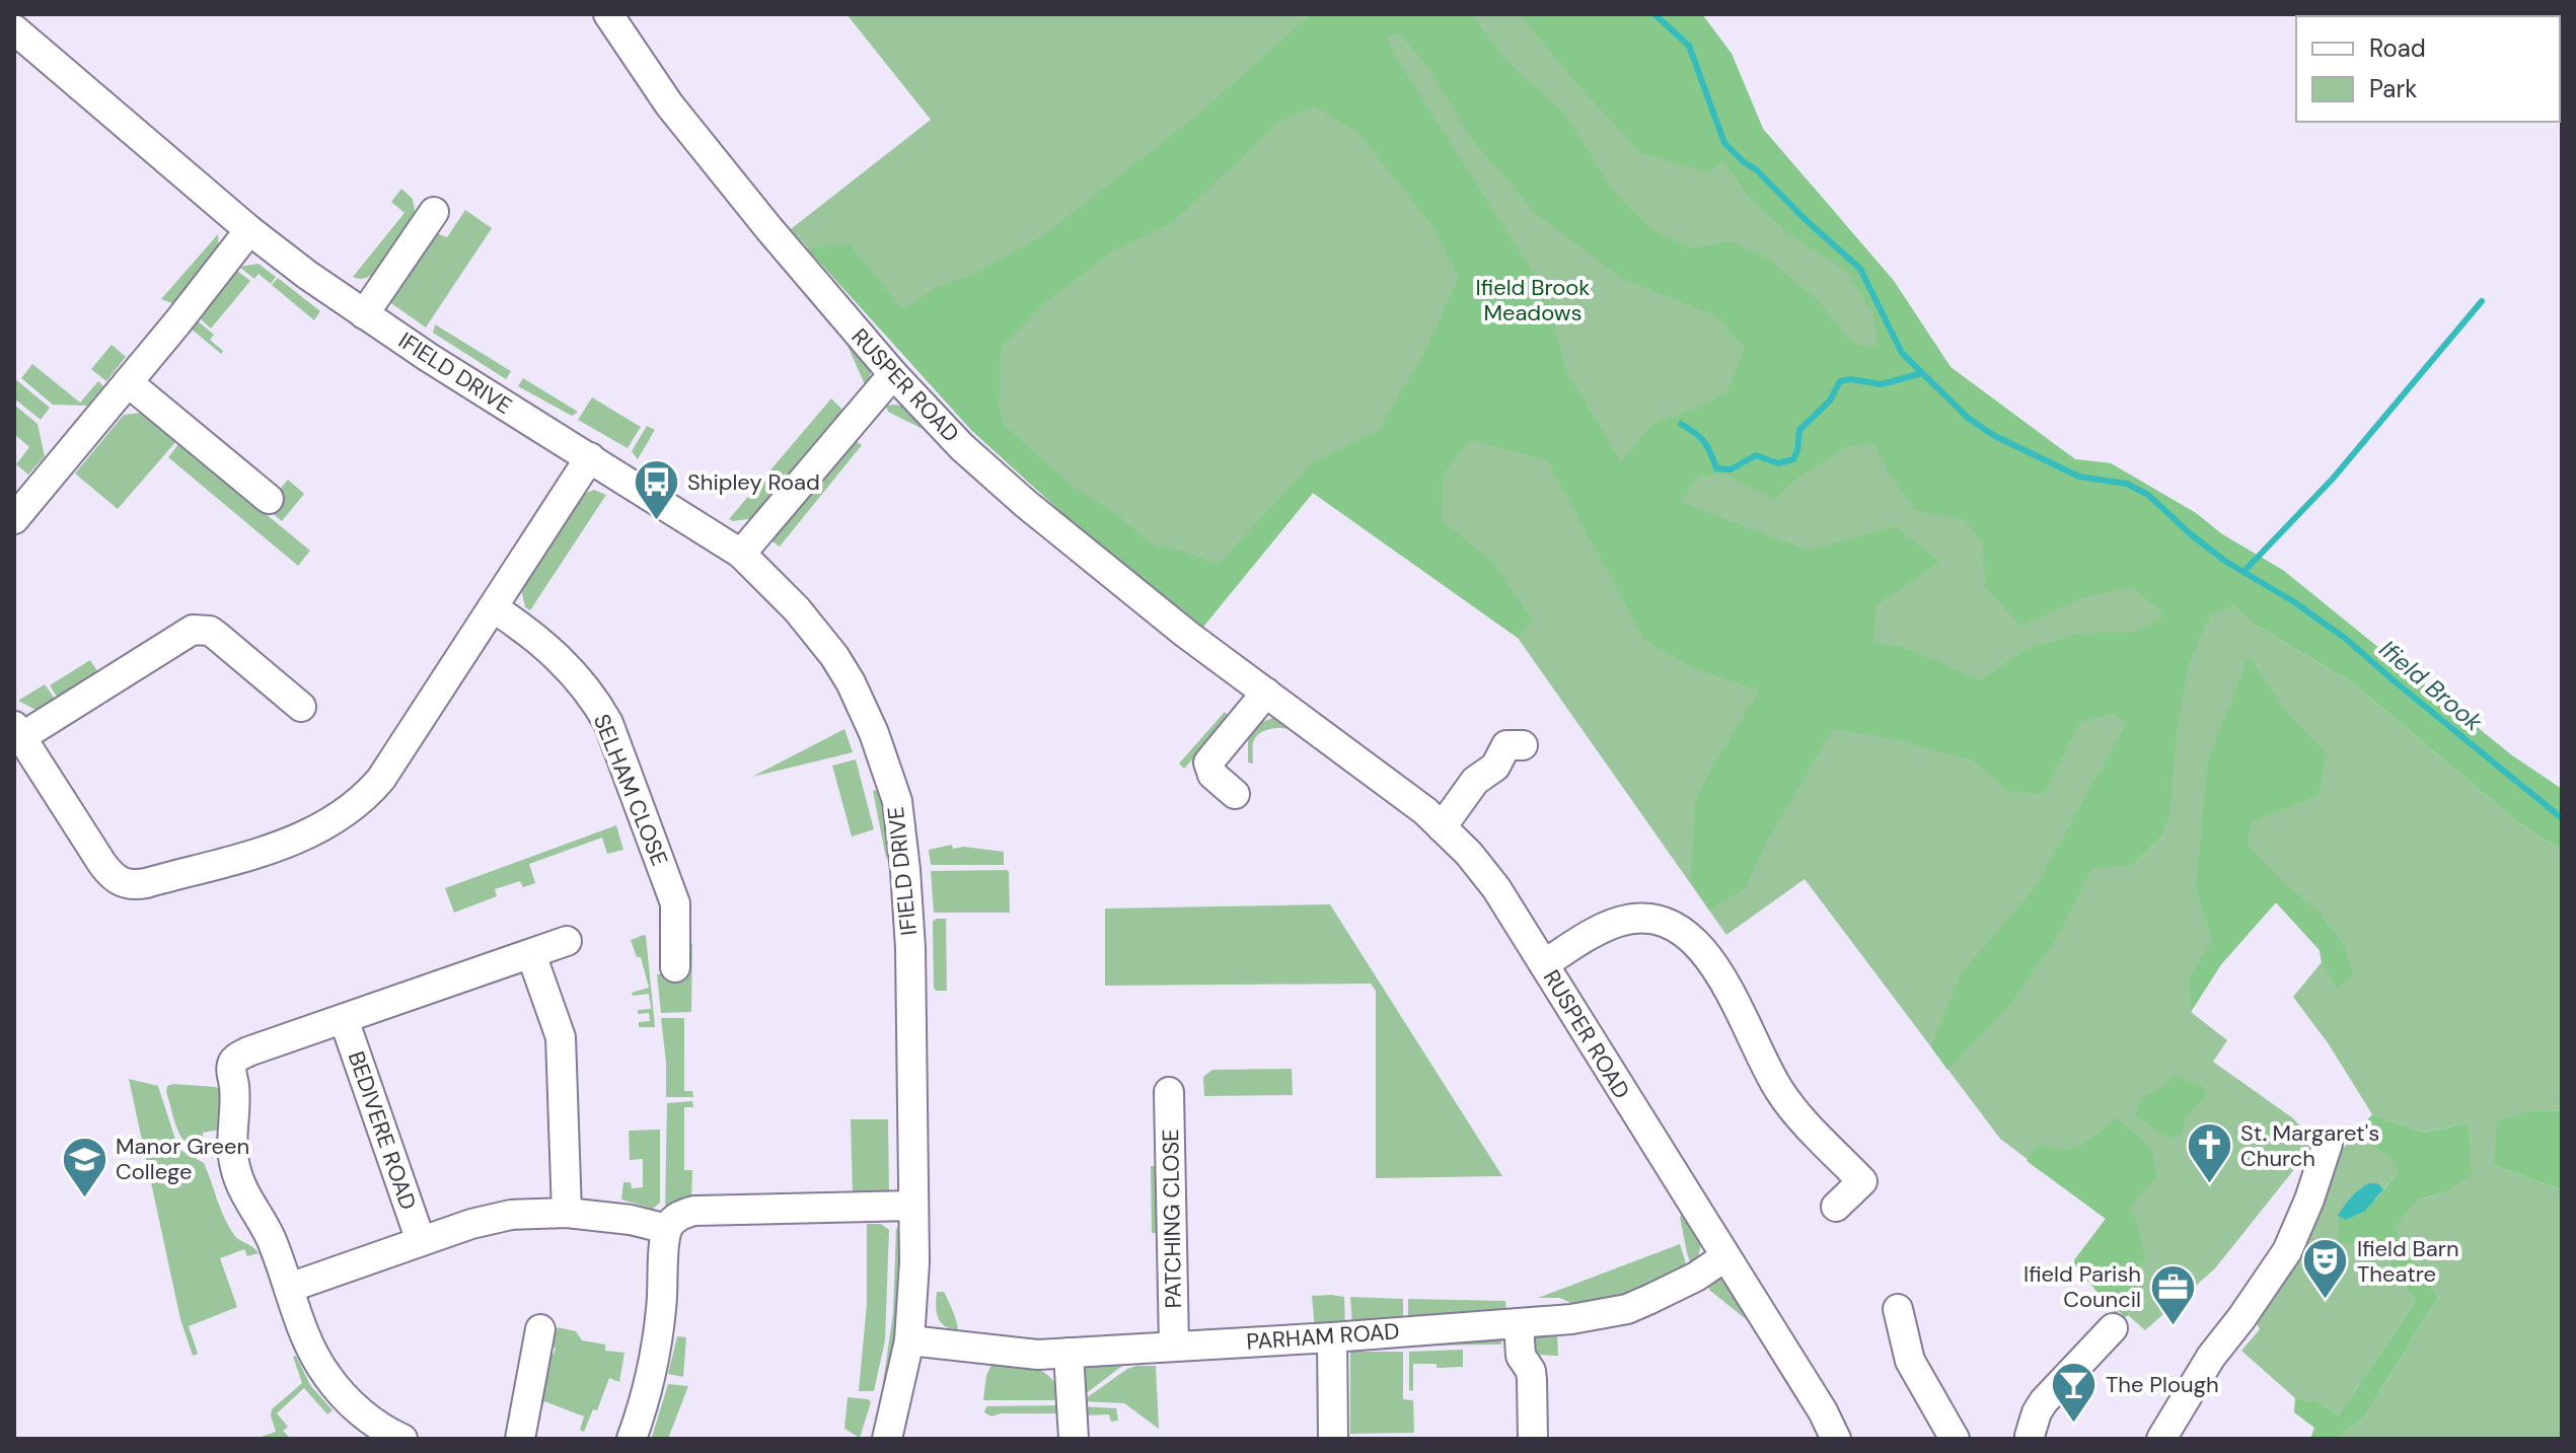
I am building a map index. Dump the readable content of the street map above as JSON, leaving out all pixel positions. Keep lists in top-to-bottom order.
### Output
{
  "streets": {
    "street": [
      "IFIELD DRIVE",
      "RUSPER ROAD",
      "SELHAM CLOSE",
      "BEDIVERE ROAD",
      "PATCHING CLOSE",
      "PARHAM ROAD"
    ]
  },
  "crossings": [
    ["IFIELD DRIVE", "PARHAM ROAD"],
    ["RUSPER ROAD", "PARHAM ROAD"],
    ["PATCHING CLOSE", "PARHAM ROAD"]
  ],
  "water": ["Ifield Brook"],
  "parks": ["Ifield Brook Meadows"],
  "places": {
    "bus stop": ["Shipley Road"],
    "church": ["St. Margaret's Church"],
    "school or university": ["Manor Green College"],
    "theatre": ["Ifield Barn Theatre"],
    "office": ["Ifield Parish Council"],
    "bar": ["The Plough"]
  },
  "legend": ["Road", "Park"]
}
